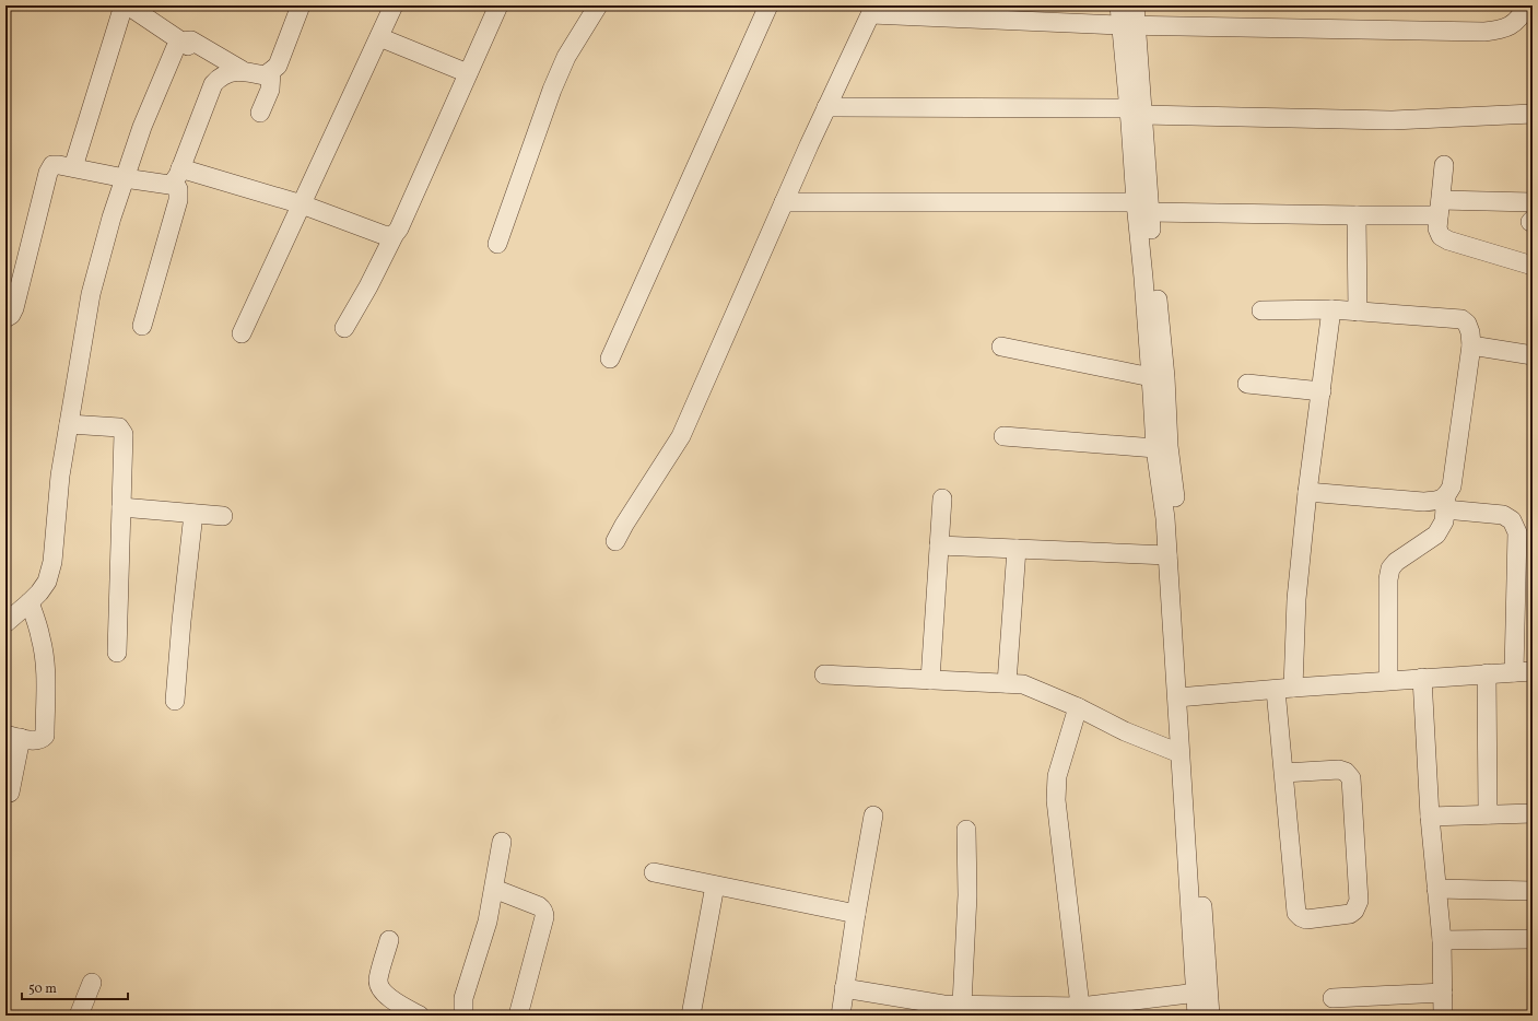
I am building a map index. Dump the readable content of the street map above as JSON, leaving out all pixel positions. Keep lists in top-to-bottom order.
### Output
{
  "scale_bar": "50 m"
}
